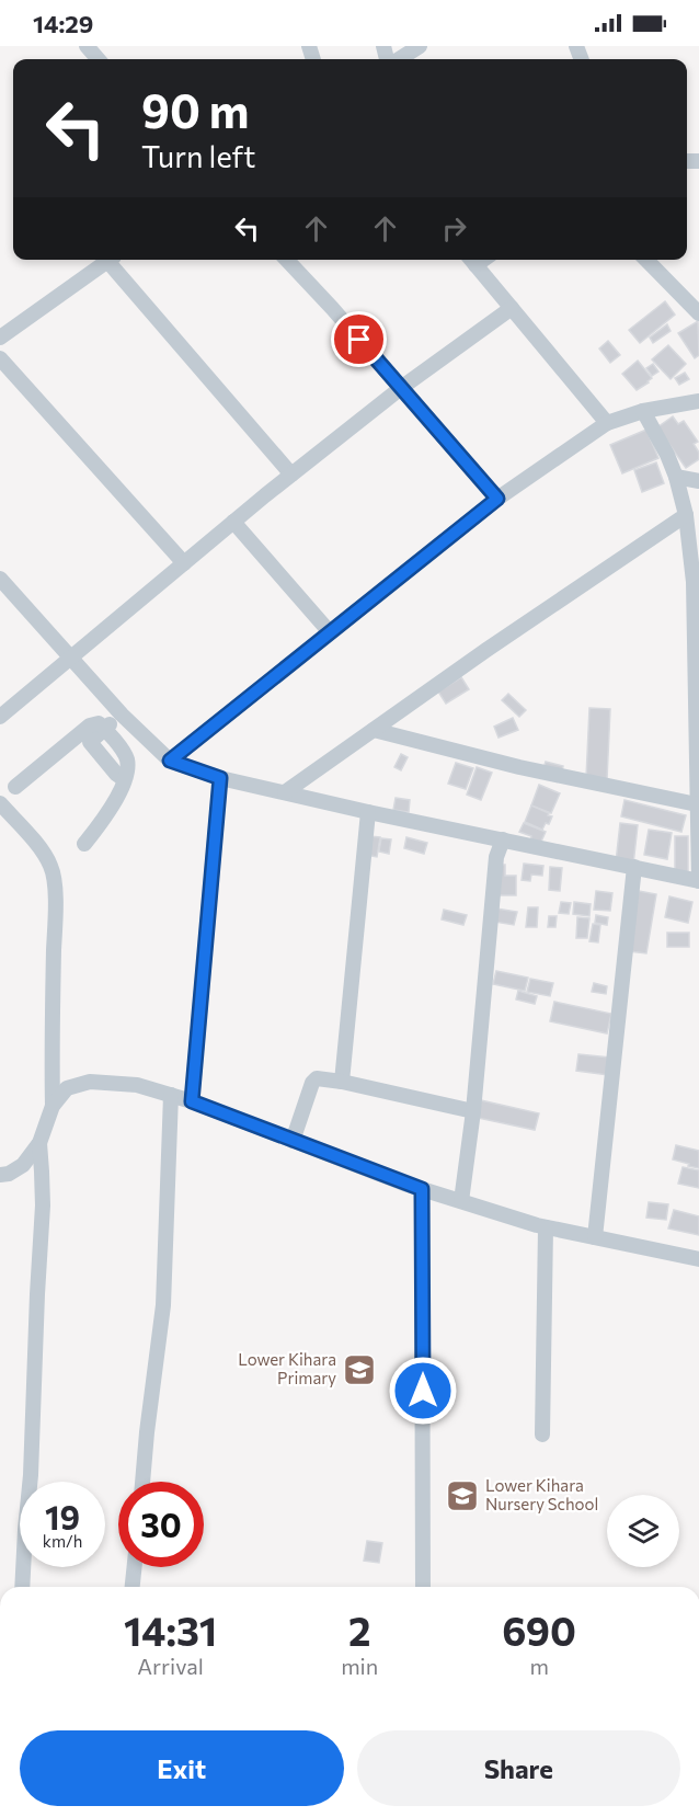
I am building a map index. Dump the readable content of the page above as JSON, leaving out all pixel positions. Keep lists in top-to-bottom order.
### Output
{
  "places": {
    "school or university": ["Lower Kihara Primary", "Lower Kihara Nursery School"]
  },
  "page": {
    "status": "14:29",
    "turn": ["90 m", "Turn left"],
    "speed": "19 km/h",
    "limit": "30",
    "eta": [
      "14:31",
      "Arrival",
      "2",
      "min",
      "690",
      "m"
    ],
    "buttons": ["Exit", "Share"]
  }
}
